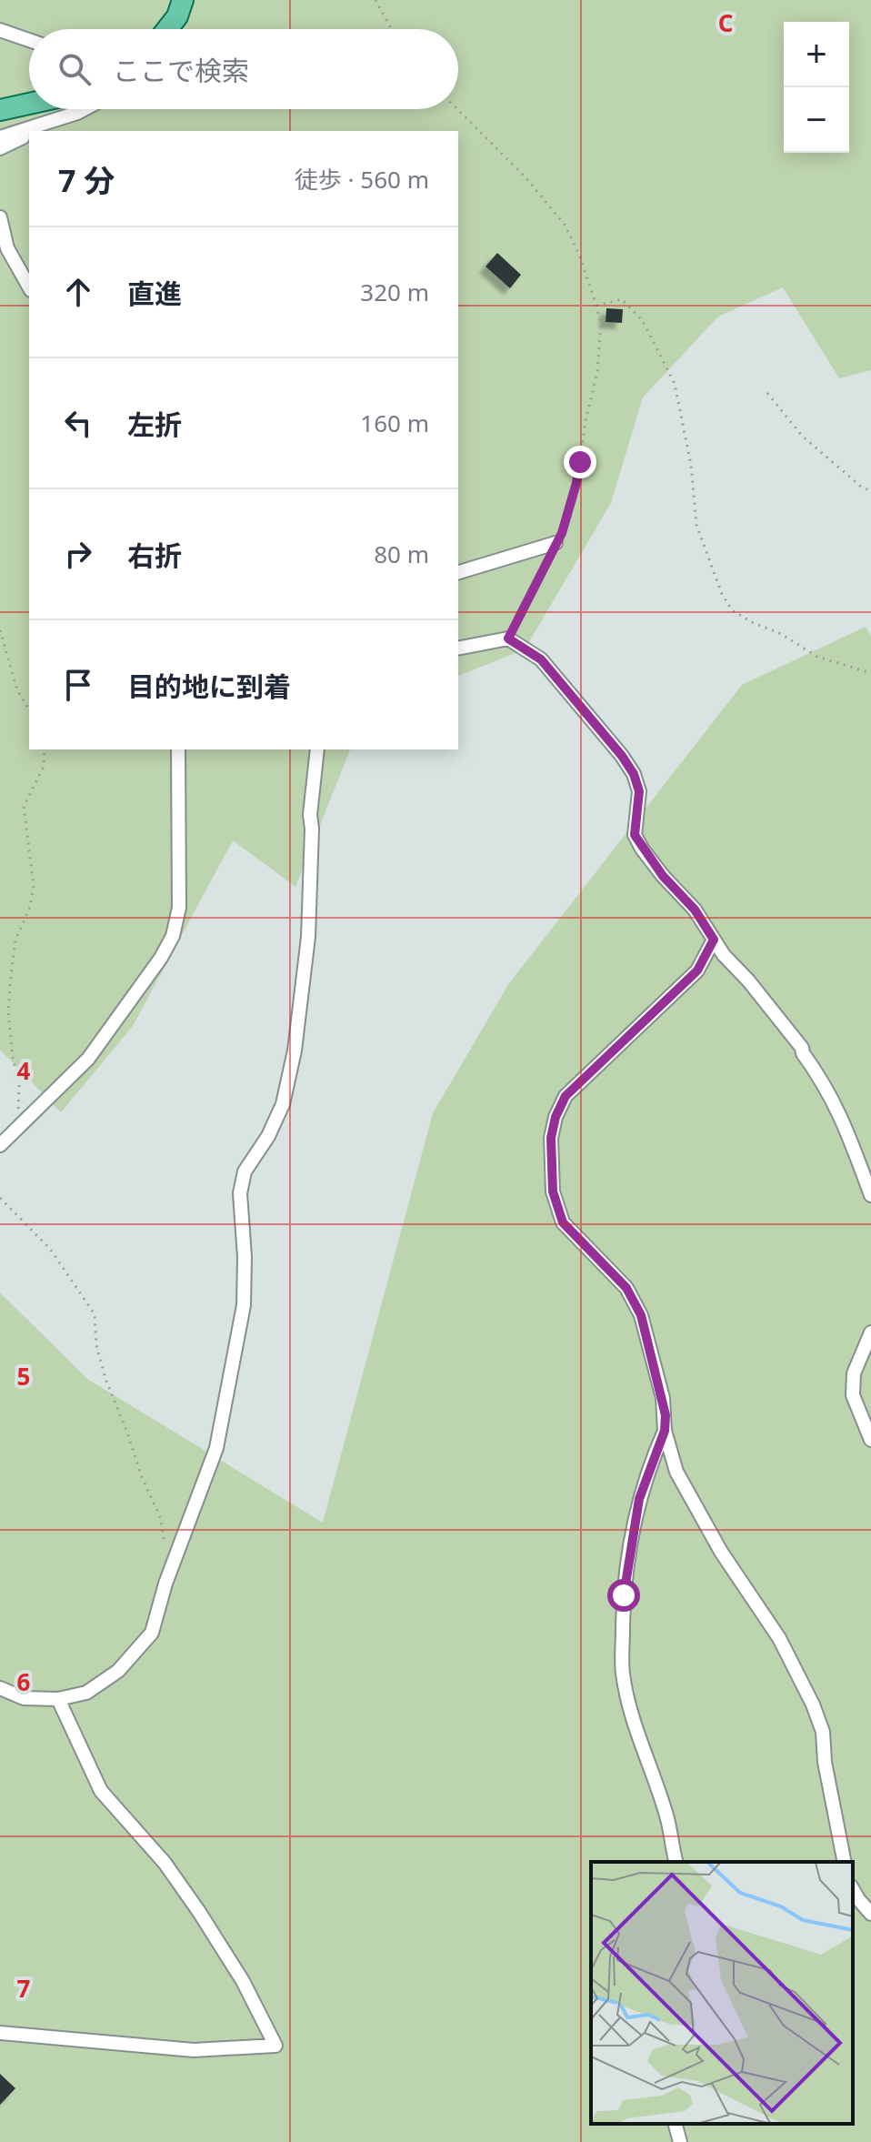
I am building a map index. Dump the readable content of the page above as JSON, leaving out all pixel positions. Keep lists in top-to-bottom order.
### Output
{
  "page": {
    "map_buttons": ["+", "−"],
    "search": "ここで検索",
    "heading": ["7 分", "徒歩 · 560 m"],
    "list": [
      ["直進", "320 m"],
      ["左折", "160 m"],
      ["右折", "80 m"],
      "目的地に到着"
    ]
  },
  "grid": {
    "columns": ["C"],
    "rows": [
      "4",
      "5",
      "6",
      "7"
    ]
  }
}
